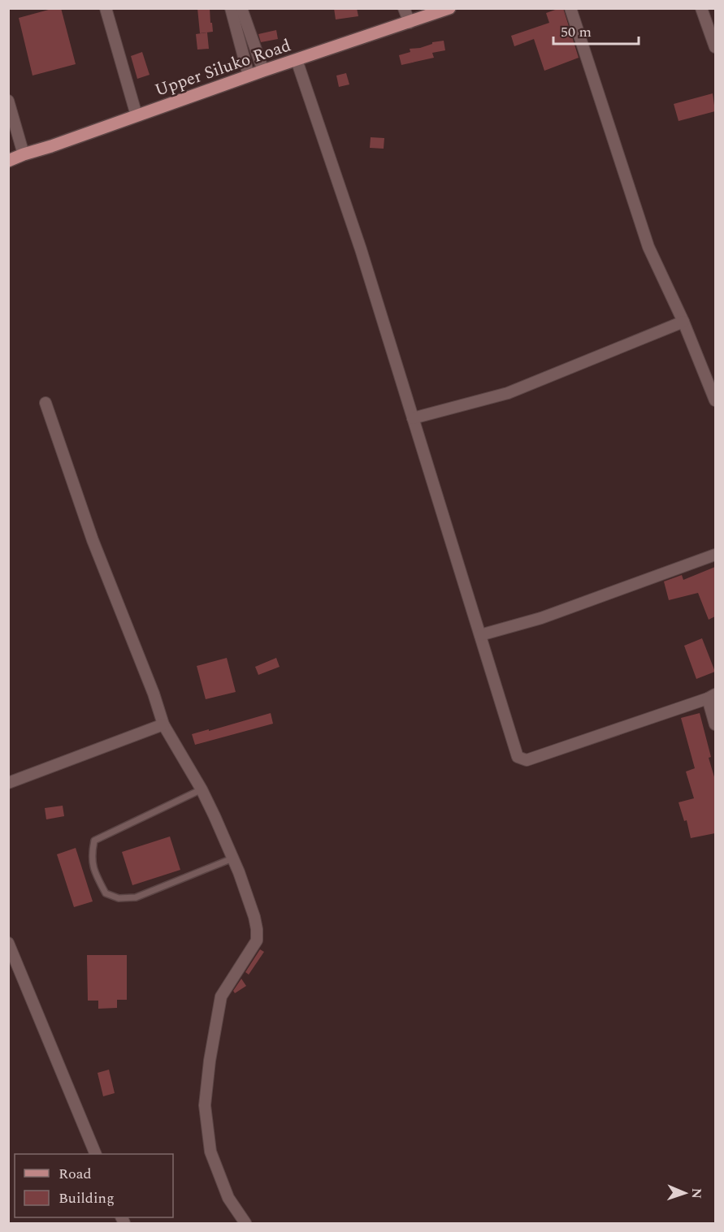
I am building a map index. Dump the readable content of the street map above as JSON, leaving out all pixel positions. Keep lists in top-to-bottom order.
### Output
{
  "streets": {
    "main road": ["Upper Siluko Road"]
  },
  "legend": ["Road", "Building"],
  "scale_bar": "50 m",
  "north": "right"
}
